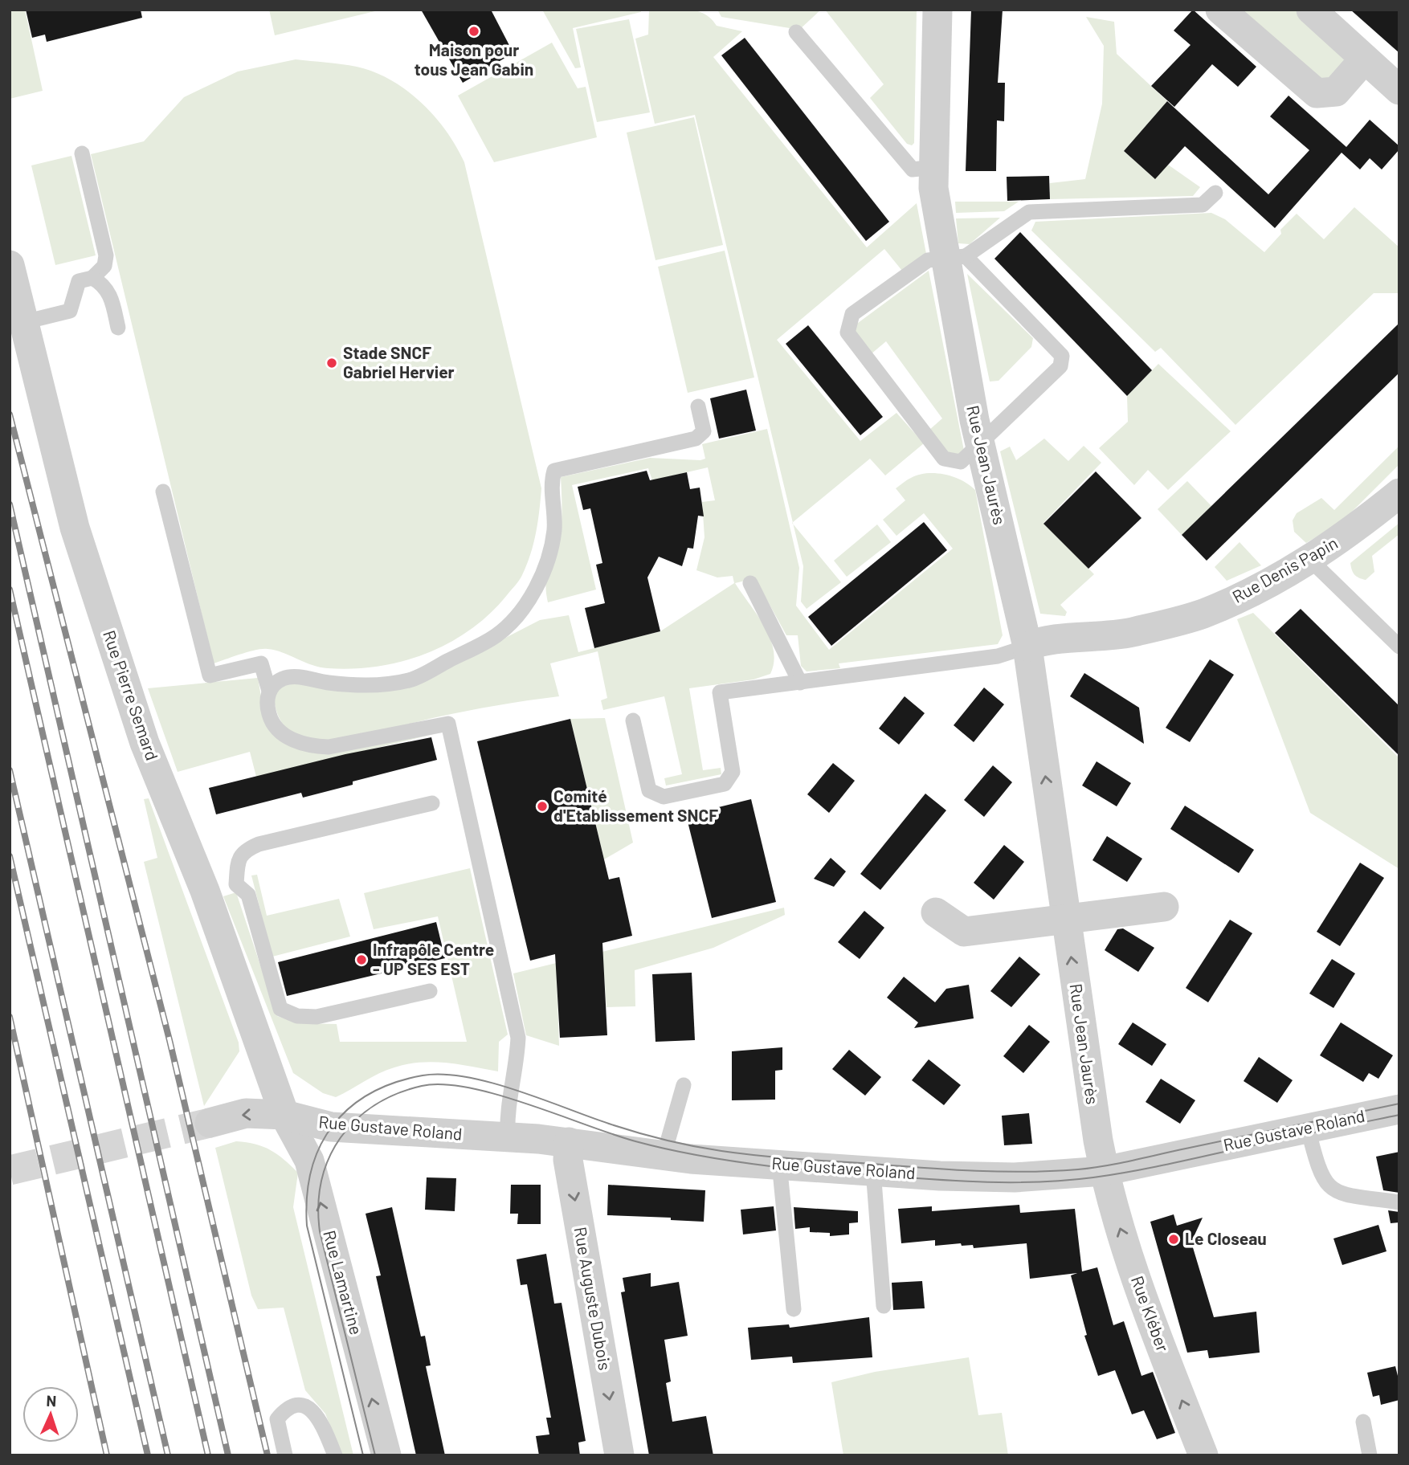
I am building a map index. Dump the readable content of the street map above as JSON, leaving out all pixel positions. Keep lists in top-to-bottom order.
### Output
{
  "streets": {
    "street": [
      "Rue Jean Jaurès",
      "Rue Denis Papin",
      "Rue Pierre Semard",
      "Rue Gustave Roland",
      "Rue Lamartine",
      "Rue Auguste Dubois",
      "Rue Kléber"
    ]
  },
  "crossings": [
    ["Rue Jean Jaurès", "Rue Denis Papin"],
    ["Rue Jean Jaurès", "Rue Gustave Roland"],
    ["Rue Jean Jaurès", "Rue Kléber"],
    ["Rue Pierre Semard", "Rue Gustave Roland"],
    ["Rue Pierre Semard", "Rue Lamartine"],
    ["Rue Gustave Roland", "Rue Lamartine"],
    ["Rue Gustave Roland", "Rue Auguste Dubois"],
    ["Rue Gustave Roland", "Rue Kléber"]
  ],
  "one_way": [
    "Rue Jean Jaurès",
    "Rue Lamartine",
    "Rue Auguste Dubois",
    "Rue Kléber"
  ],
  "places": [
    "Maison pour tous Jean Gabin",
    "Stade SNCF Gabriel Hervier",
    "Comité d'Etablissement SNCF",
    "Infrapôle Centre - UP SES EST",
    "Le Closeau"
  ],
  "north": "top"
}
